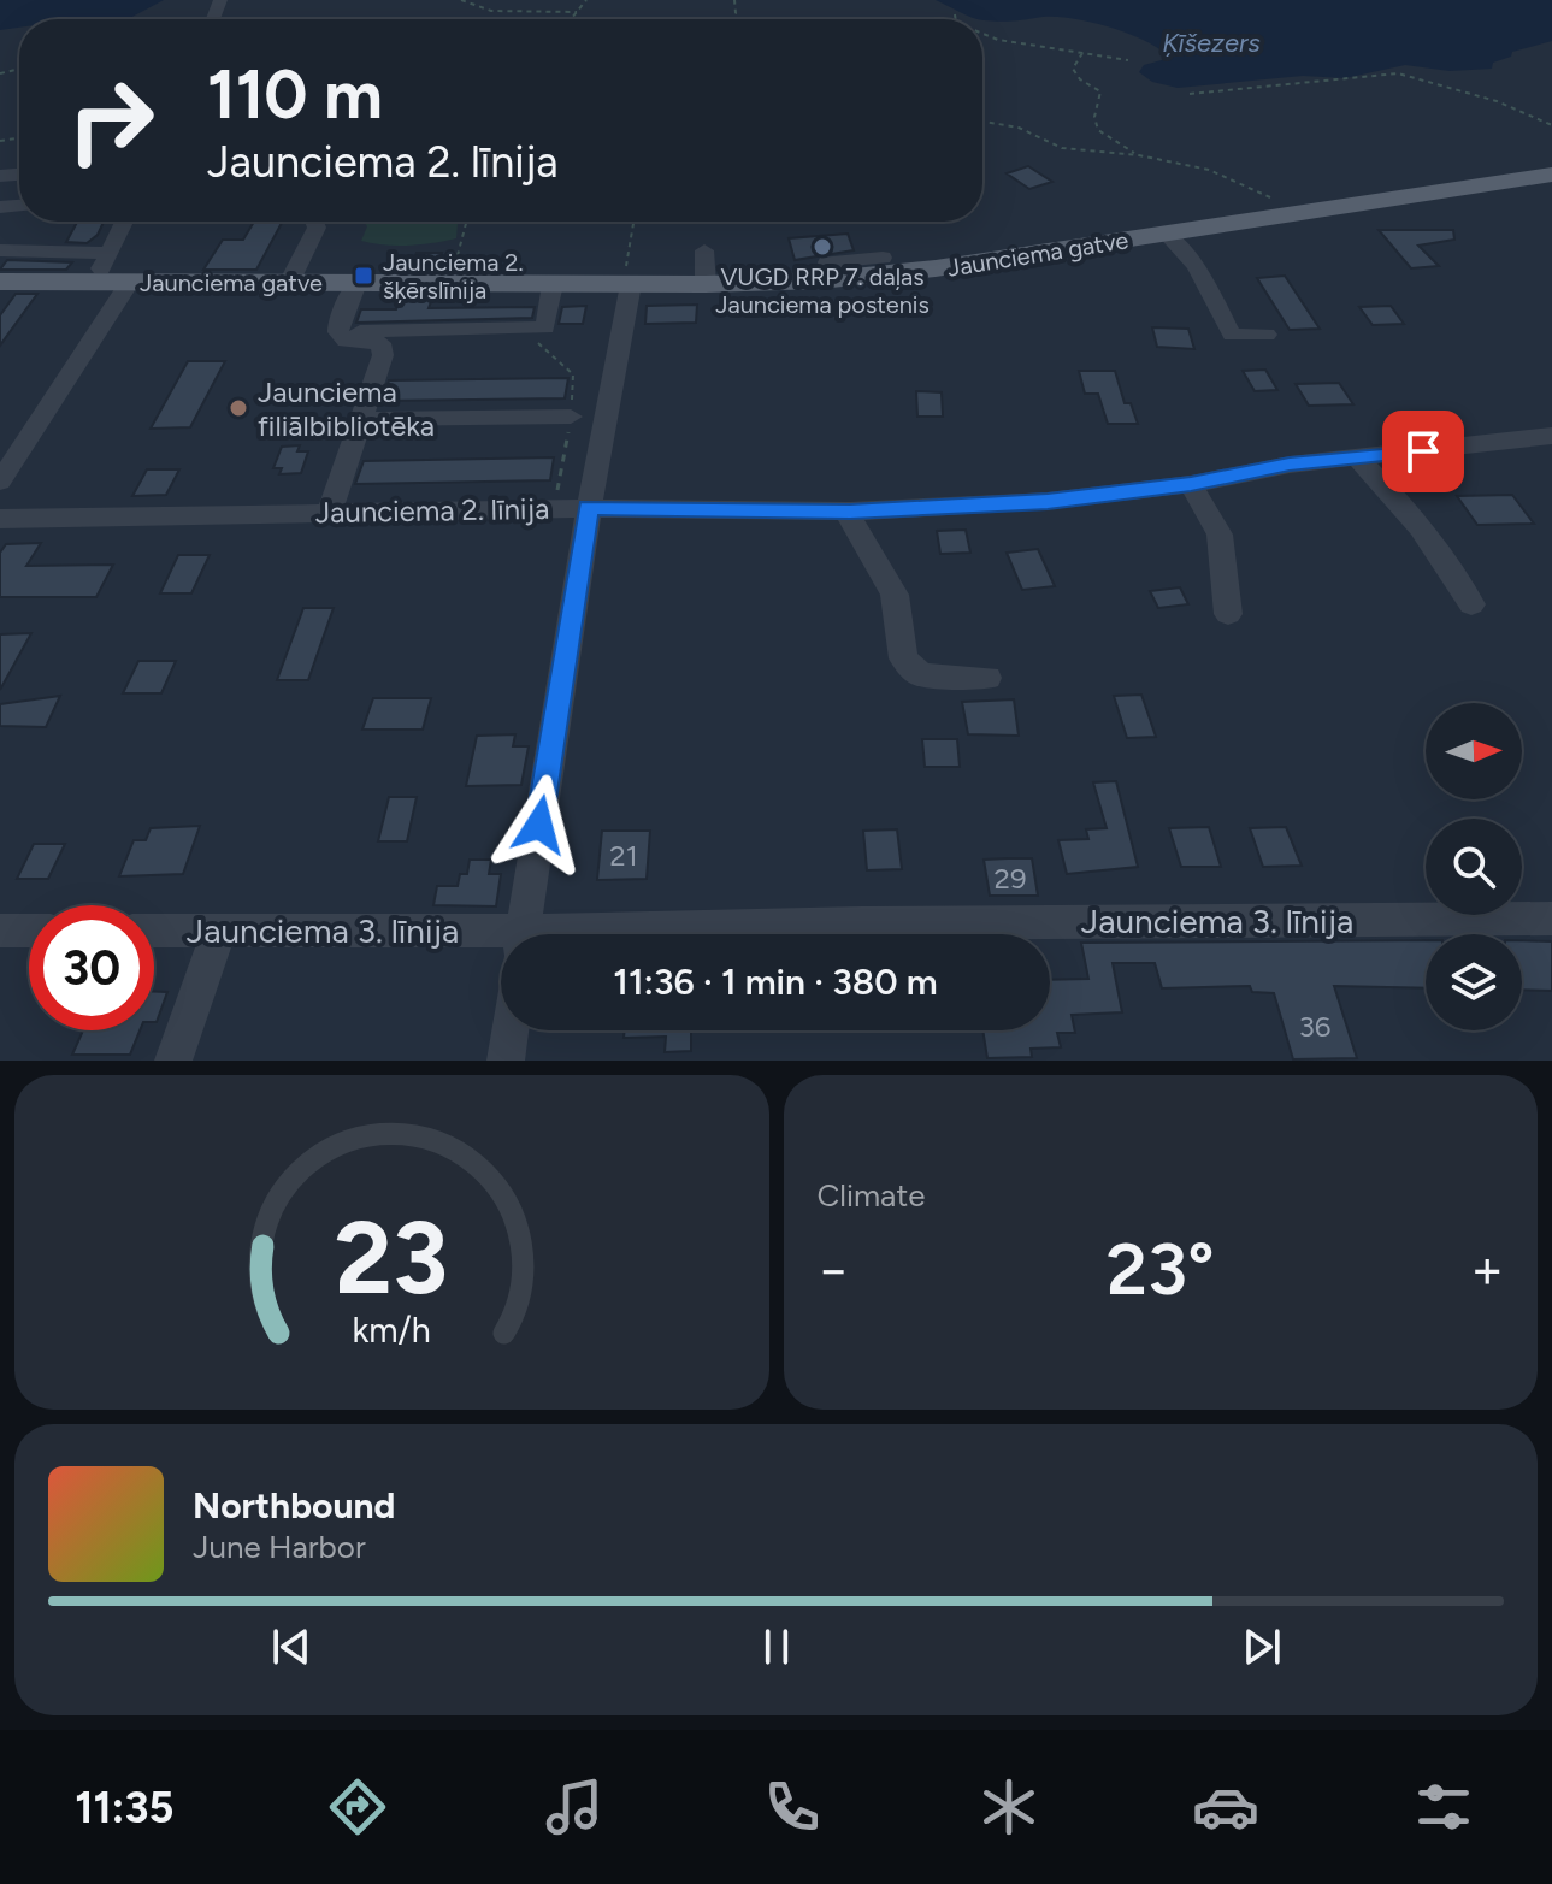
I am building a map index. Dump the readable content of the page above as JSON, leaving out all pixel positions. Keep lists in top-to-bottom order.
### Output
{
  "streets": {
    "main road": ["Jaunciema gatve"],
    "street": ["Jaunciema 2. līnija", "Jaunciema 3. līnija"]
  },
  "water": ["Ķīšezers"],
  "places": {
    "other": ["VUGD RRP 7. daļas Jaunciema postenis", "Jaunciema filiālbibliotēka"],
    "transit": ["Jaunciema 2. šķērslīnija"]
  },
  "house_numbers": ["21", "29", "36"],
  "north": "right",
  "page": {
    "turn": ["110 m", "Jaunciema 2. līnija"],
    "limit": "30",
    "trip": "11:36 · 1 min · 380 m",
    "tile": "Climate",
    "heat": ["−", "23°", "+"],
    "song": ["Northbound", "June Harbor"],
    "tabs": "11:35",
    "gauge": ["23", "km/h"]
  }
}
